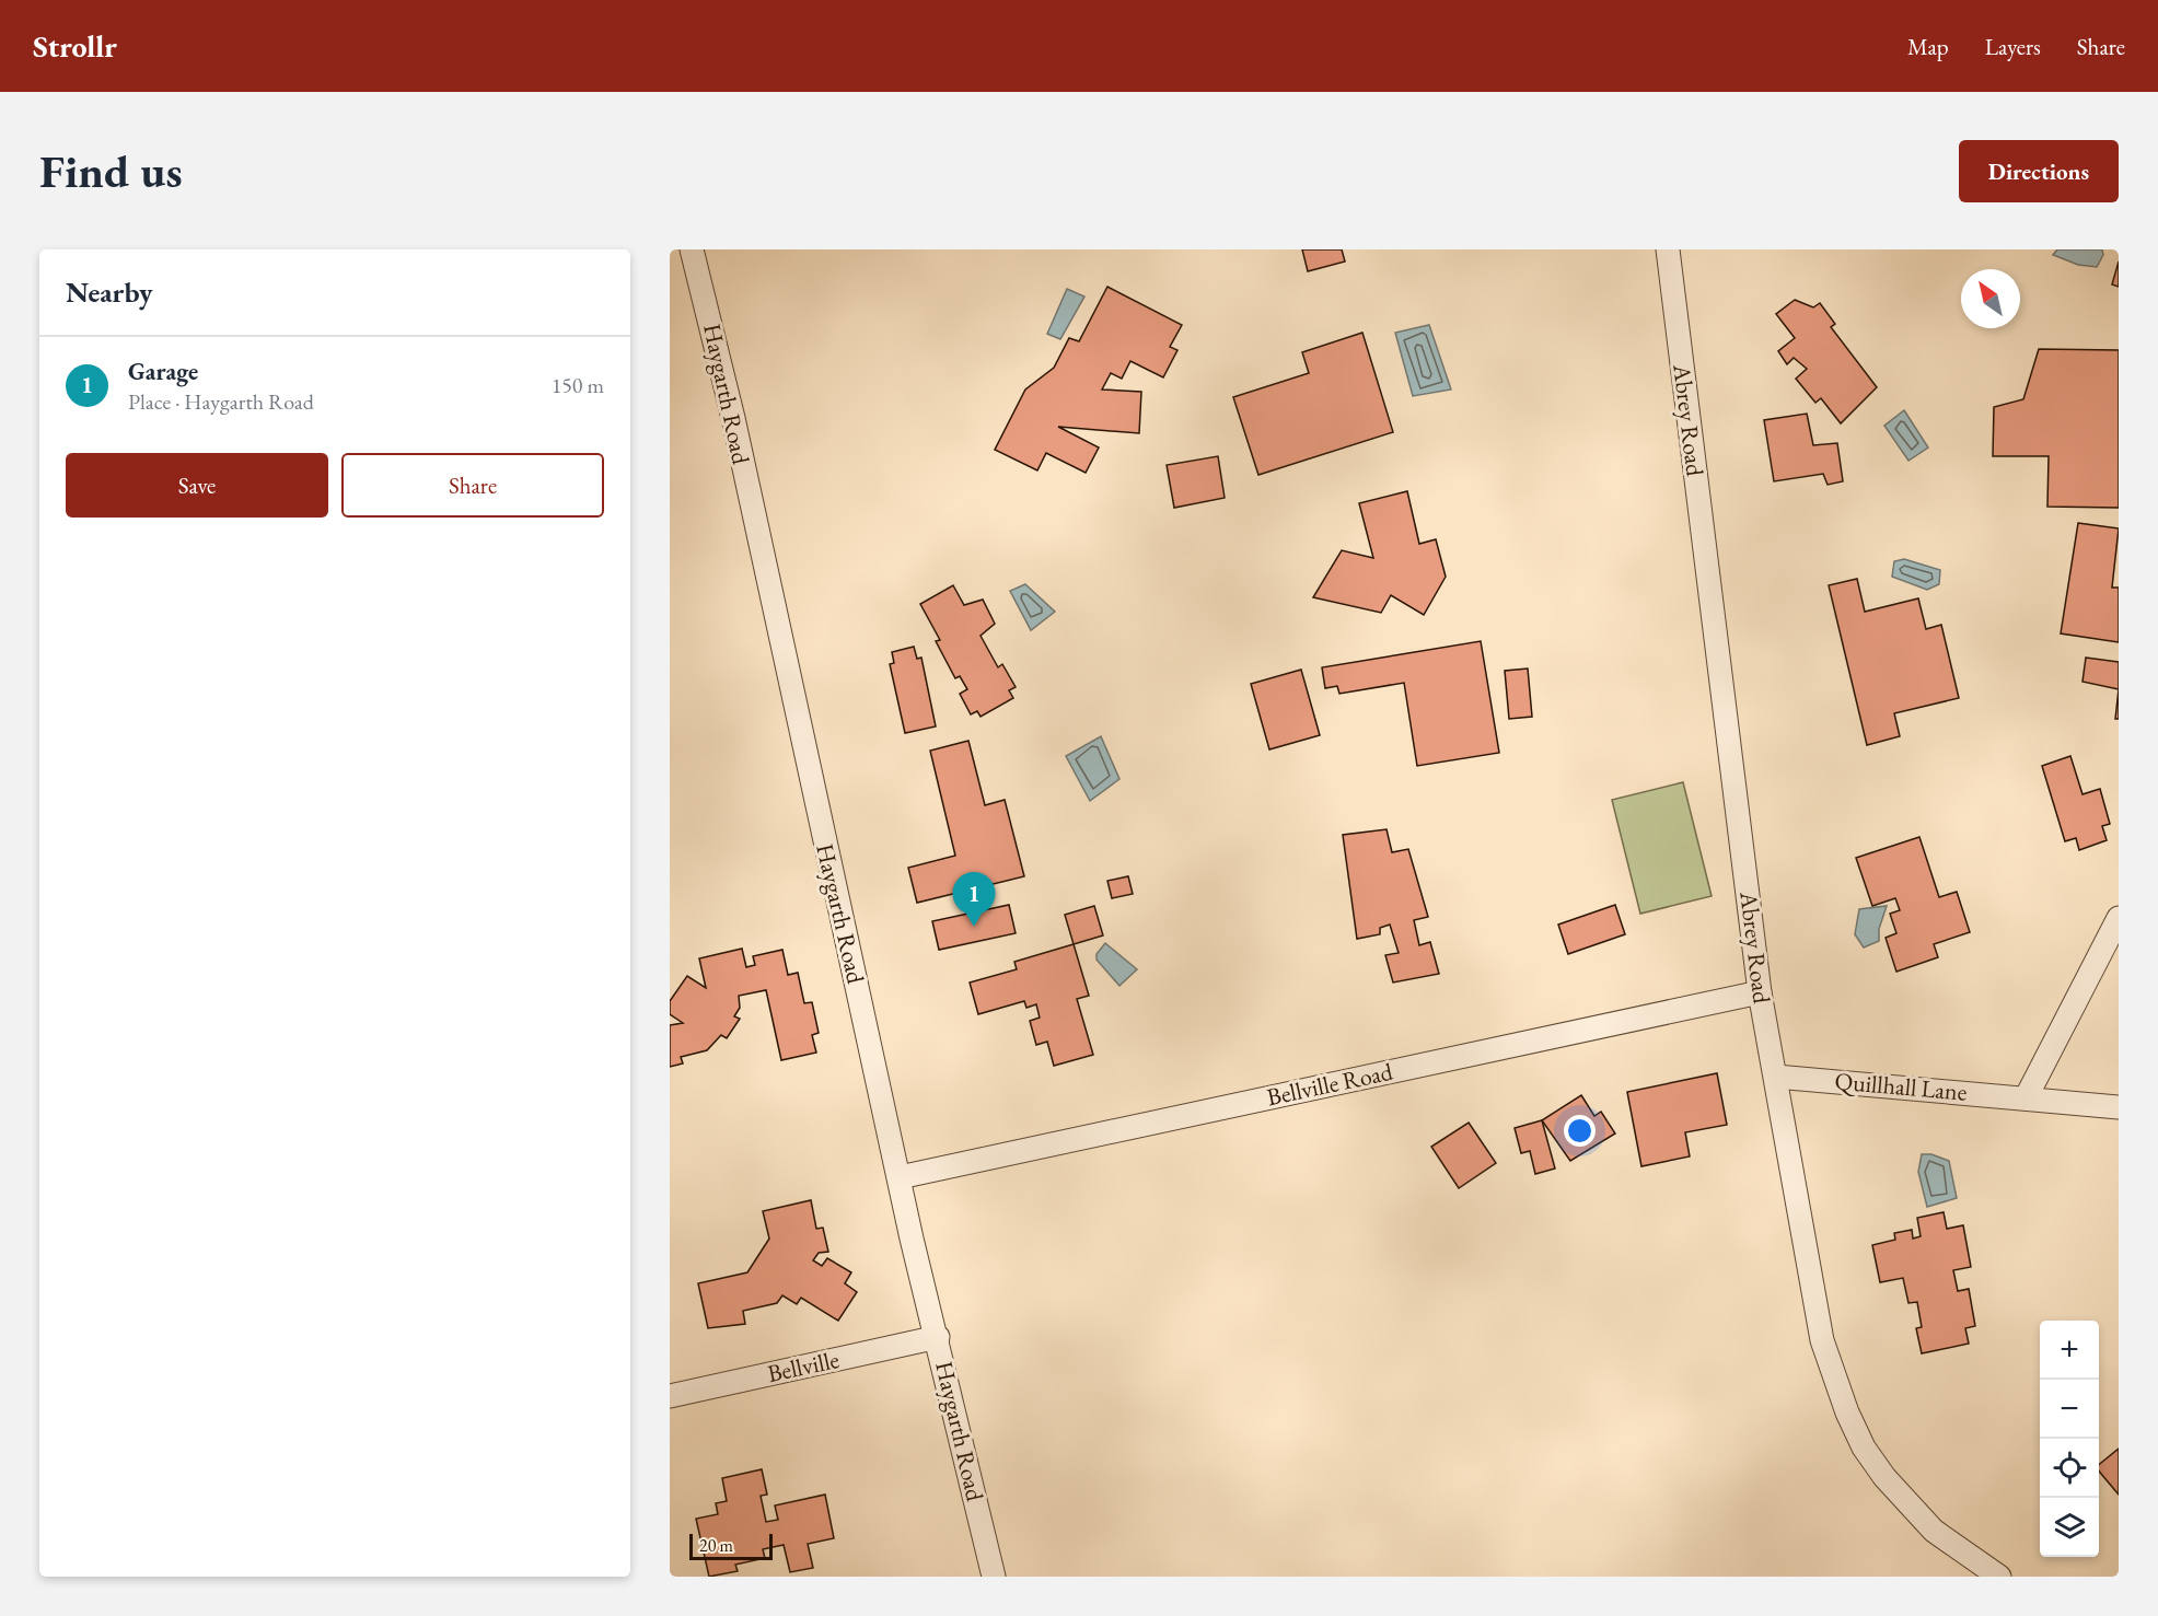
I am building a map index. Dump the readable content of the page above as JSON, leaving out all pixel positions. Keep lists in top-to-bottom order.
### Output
{
  "streets": {
    "street": [
      "Haygarth Road",
      "Abrey Road",
      "Bellville Road",
      "Quillhall Lane",
      "Bellville"
    ]
  },
  "crossings": [
    ["Haygarth Road", "Bellville Road"],
    ["Haygarth Road", "Bellville"],
    ["Abrey Road", "Bellville Road"],
    ["Abrey Road", "Quillhall Lane"]
  ],
  "scale_bar": "20 m",
  "north": "top left",
  "page": {
    "header": "Strollr",
    "nav": ["Map", "Layers", "Share"],
    "buttons": [
      "Directions",
      ["Save", "Share"]
    ],
    "title": "Find us",
    "heading": "Nearby",
    "list": [
      {
        "mark": "1",
        "name": "Garage",
        "note": "Place · Haygarth Road",
        "value": "150 m"
      }
    ],
    "pins": "1",
    "map_buttons": ["+", "−"],
    "scale": "20 m"
  }
}
